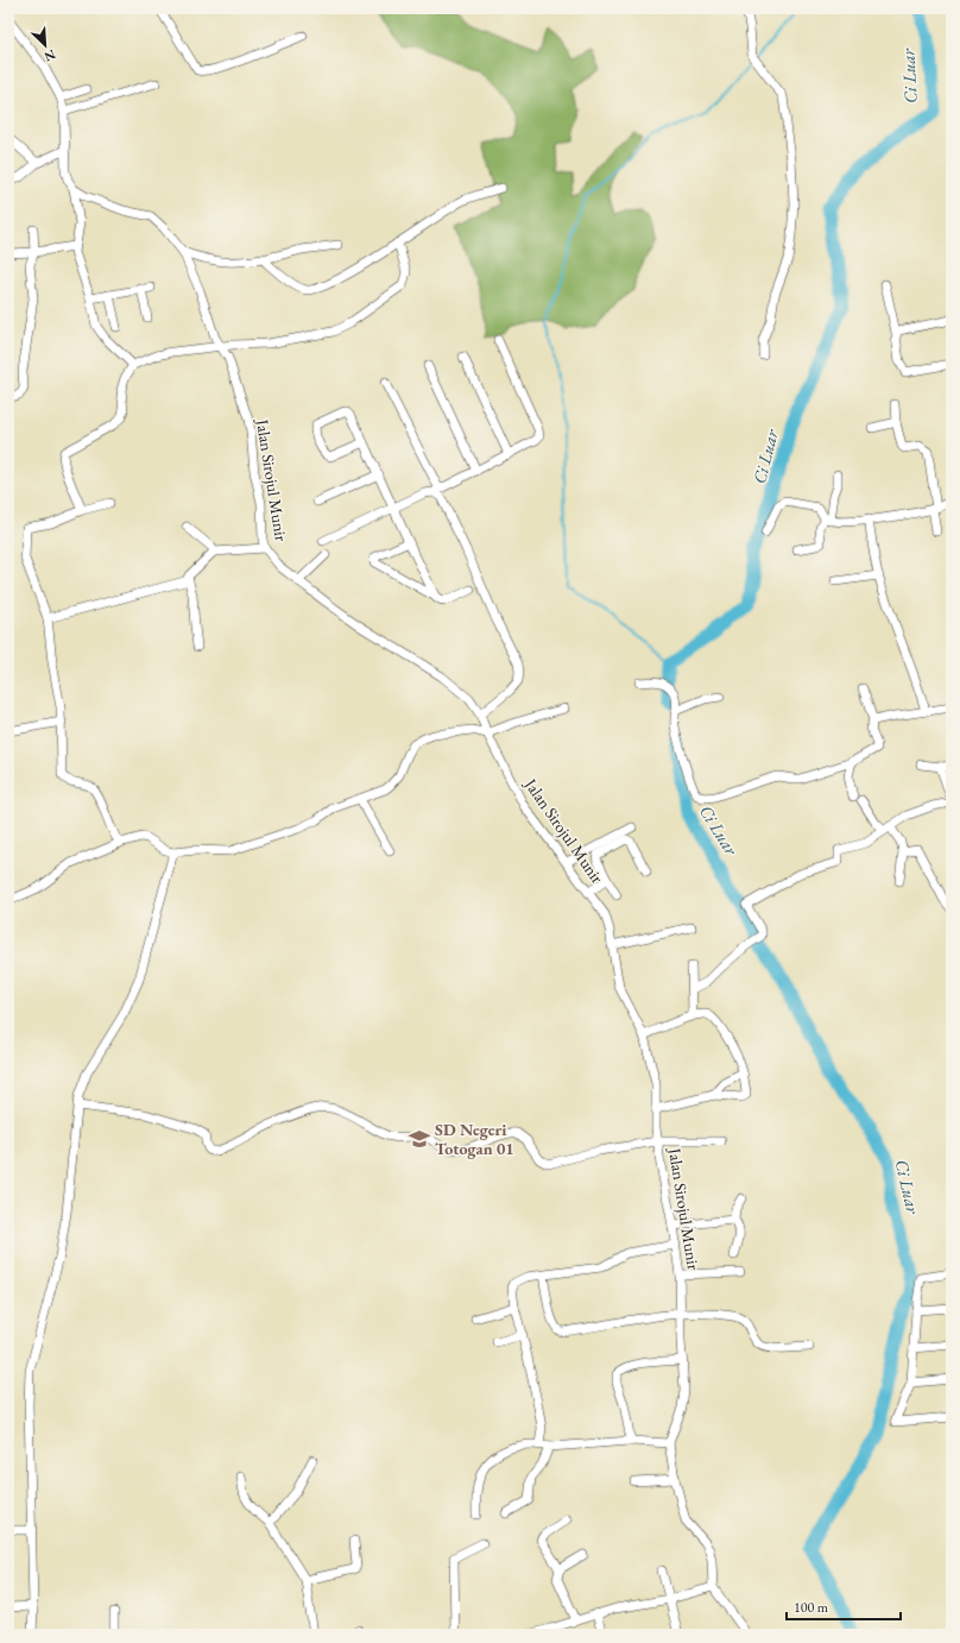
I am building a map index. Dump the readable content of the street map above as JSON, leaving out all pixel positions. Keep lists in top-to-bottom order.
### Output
{
  "streets": {
    "street": ["Jalan Sirojul Munir"]
  },
  "water": ["Ci Luar"],
  "places": {
    "school or university": ["SD Negeri Totogan 01"]
  },
  "scale_bar": "100 m",
  "north": "bottom right"
}
